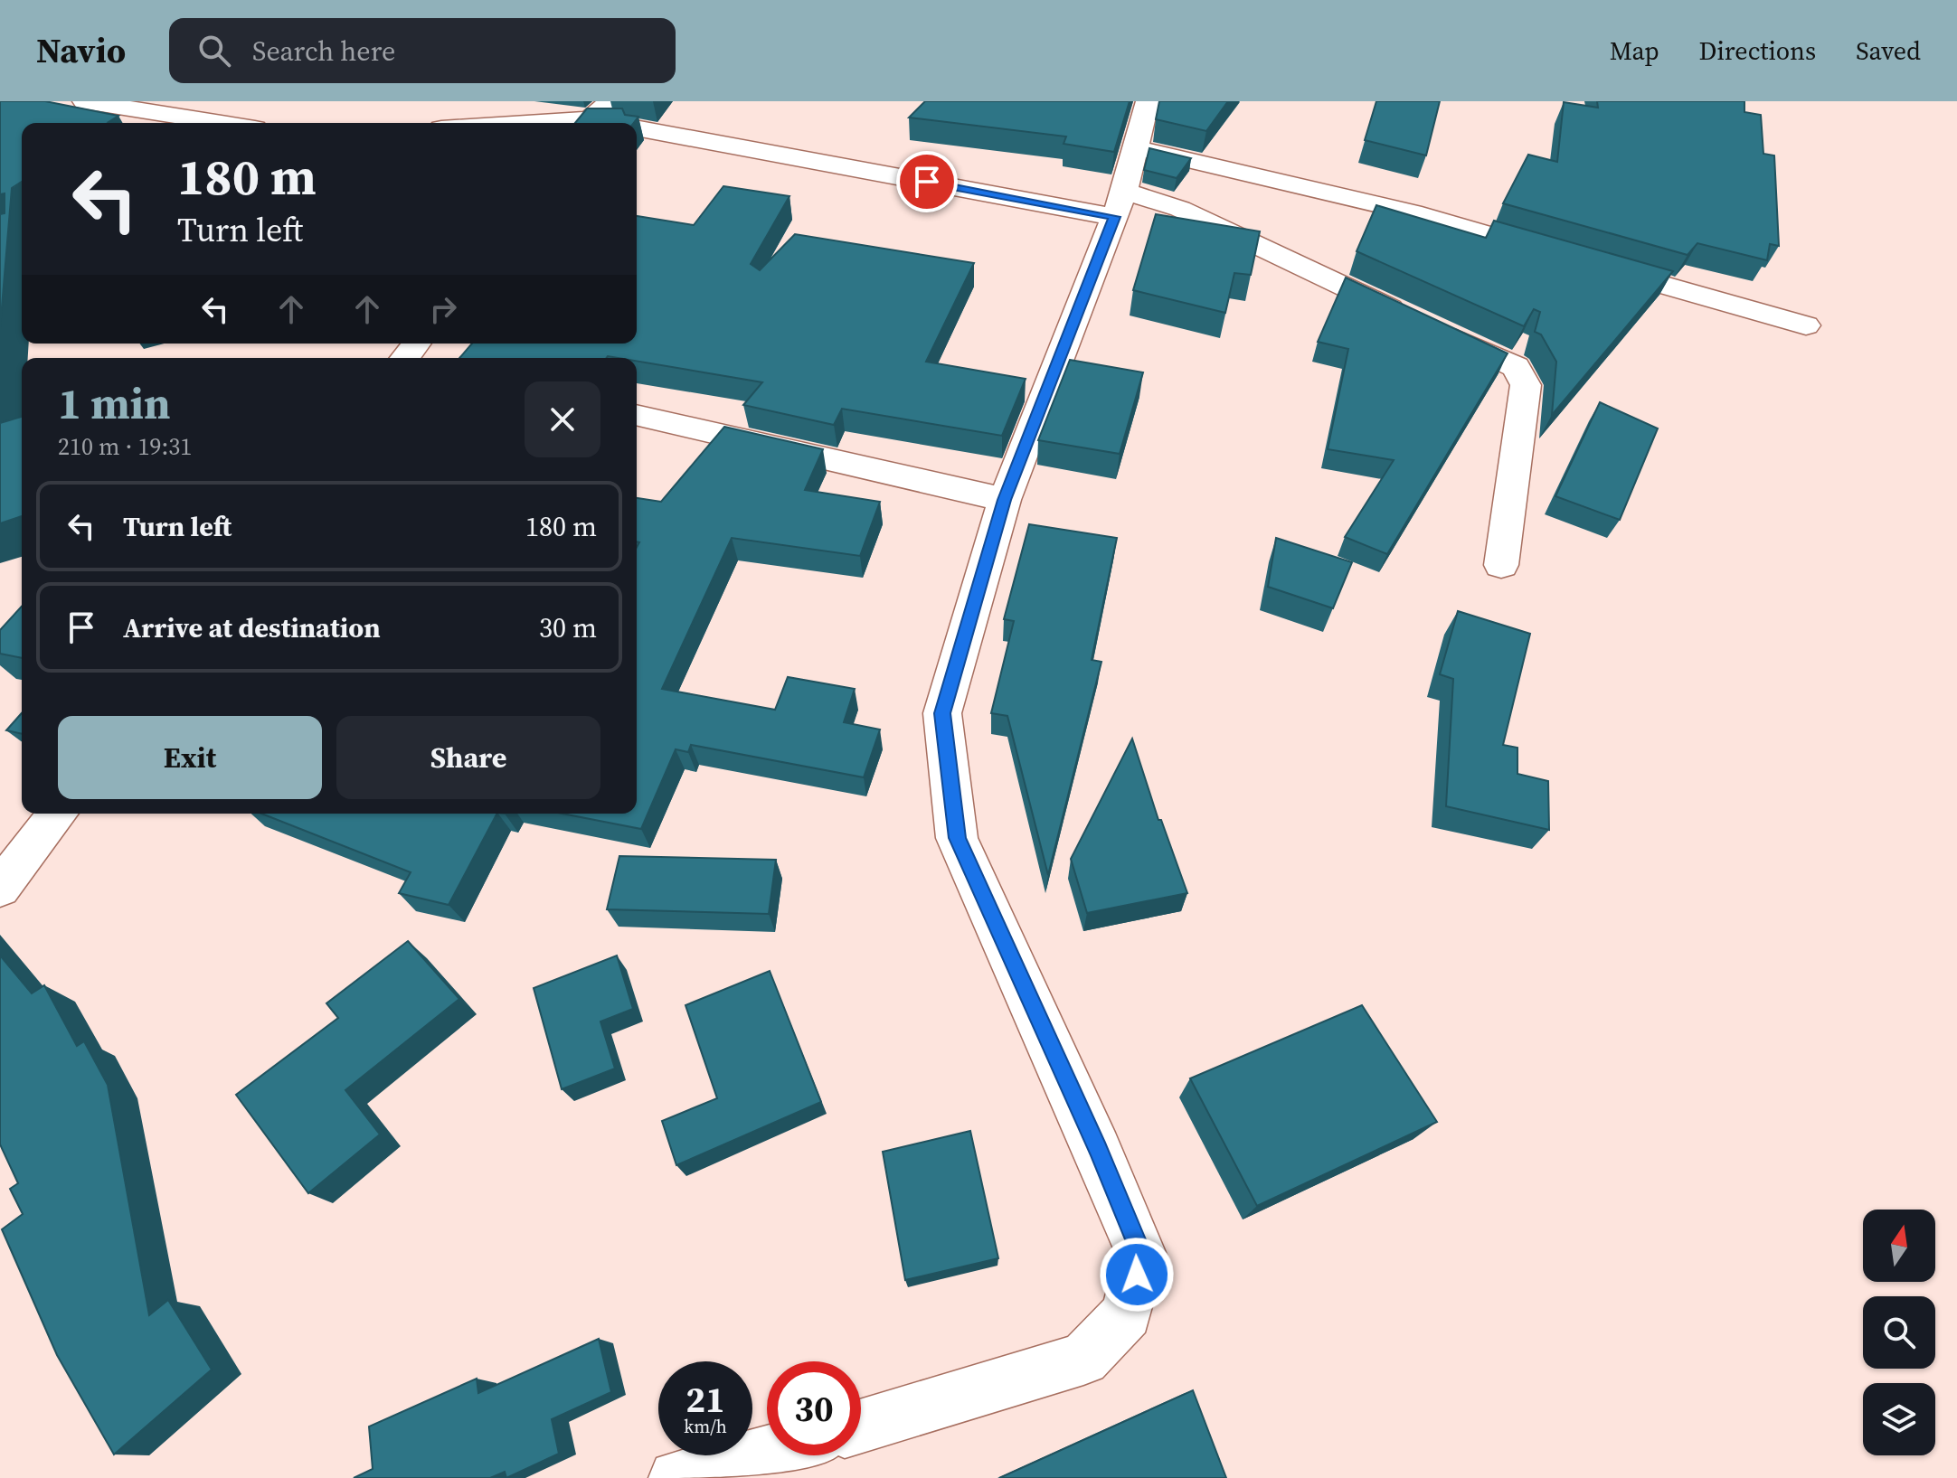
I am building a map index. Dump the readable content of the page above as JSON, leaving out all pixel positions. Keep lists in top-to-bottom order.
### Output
{
  "north": "top",
  "page": {
    "header": "Navio",
    "search": "Search here",
    "nav": ["Map", "Directions", "Saved"],
    "turn": ["180 m", "Turn left"],
    "heading": ["1 min", "210 m · 19:31"],
    "list": [
      {
        "name": "Turn left",
        "value": "180 m"
      },
      {
        "name": "Arrive at destination",
        "value": "30 m"
      }
    ],
    "buttons": ["Exit", "Share"],
    "speed": "21 km/h",
    "limit": "30"
  }
}
